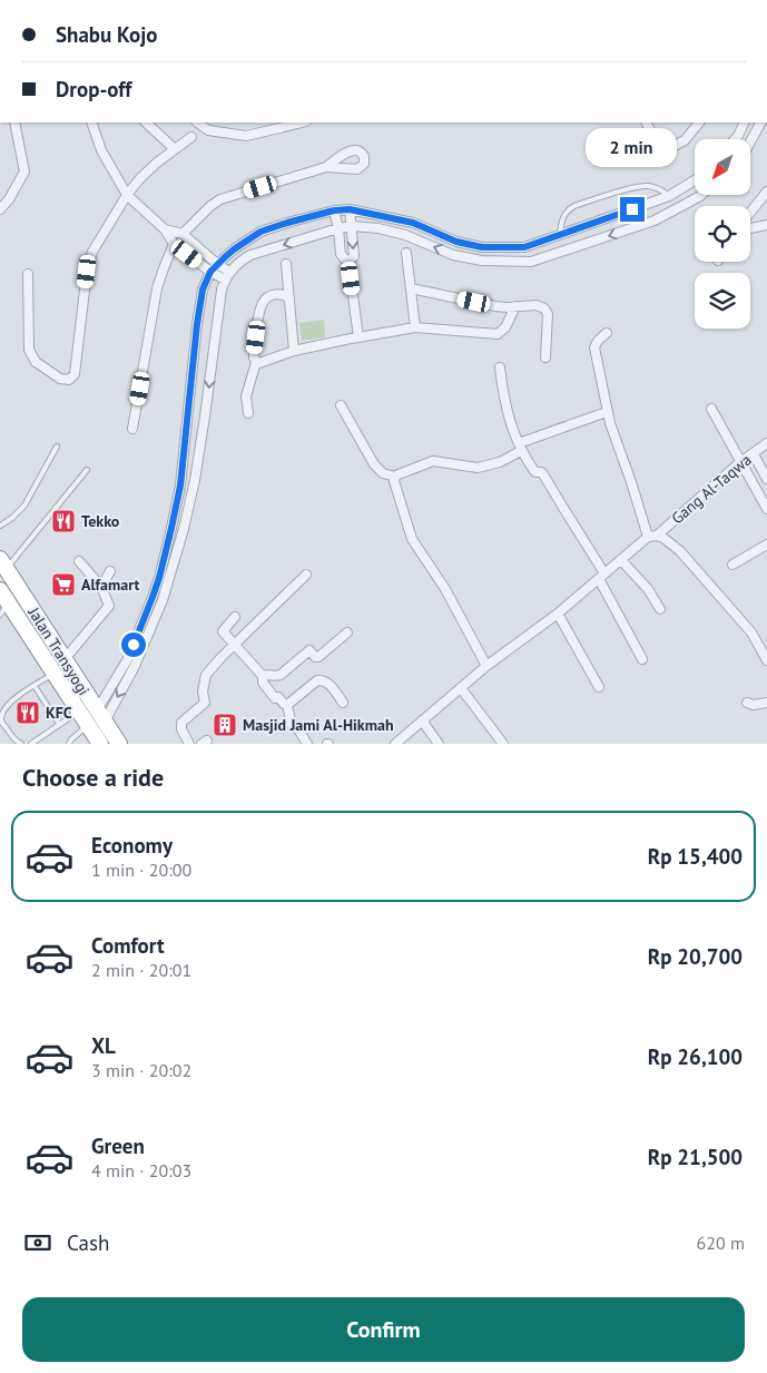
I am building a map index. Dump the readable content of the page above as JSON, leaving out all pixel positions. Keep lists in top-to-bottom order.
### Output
{
  "streets": {
    "highway": ["Jalan Transyogi"],
    "street": ["Gang Al-Taqwa"]
  },
  "places": {
    "restaurant": ["Tekko", "KFC"],
    "supermarket": ["Alfamart"],
    "building": ["Masjid Jami Al-Hikmah"]
  },
  "north": "bottom left",
  "page": {
    "banner": ["Shabu Kojo", "Drop-off"],
    "bubble": "2 min",
    "heading": "Choose a ride",
    "list": [
      {
        "name": "Economy",
        "note": "1 min · 20:00",
        "value": "Rp 15,400"
      },
      {
        "name": "Comfort",
        "note": "2 min · 20:01",
        "value": "Rp 20,700"
      },
      {
        "name": "XL",
        "note": "3 min · 20:02",
        "value": "Rp 26,100"
      },
      {
        "name": "Green",
        "note": "4 min · 20:03",
        "value": "Rp 21,500"
      }
    ],
    "pay": ["Cash", "620 m"],
    "buttons": "Confirm"
  }
}
